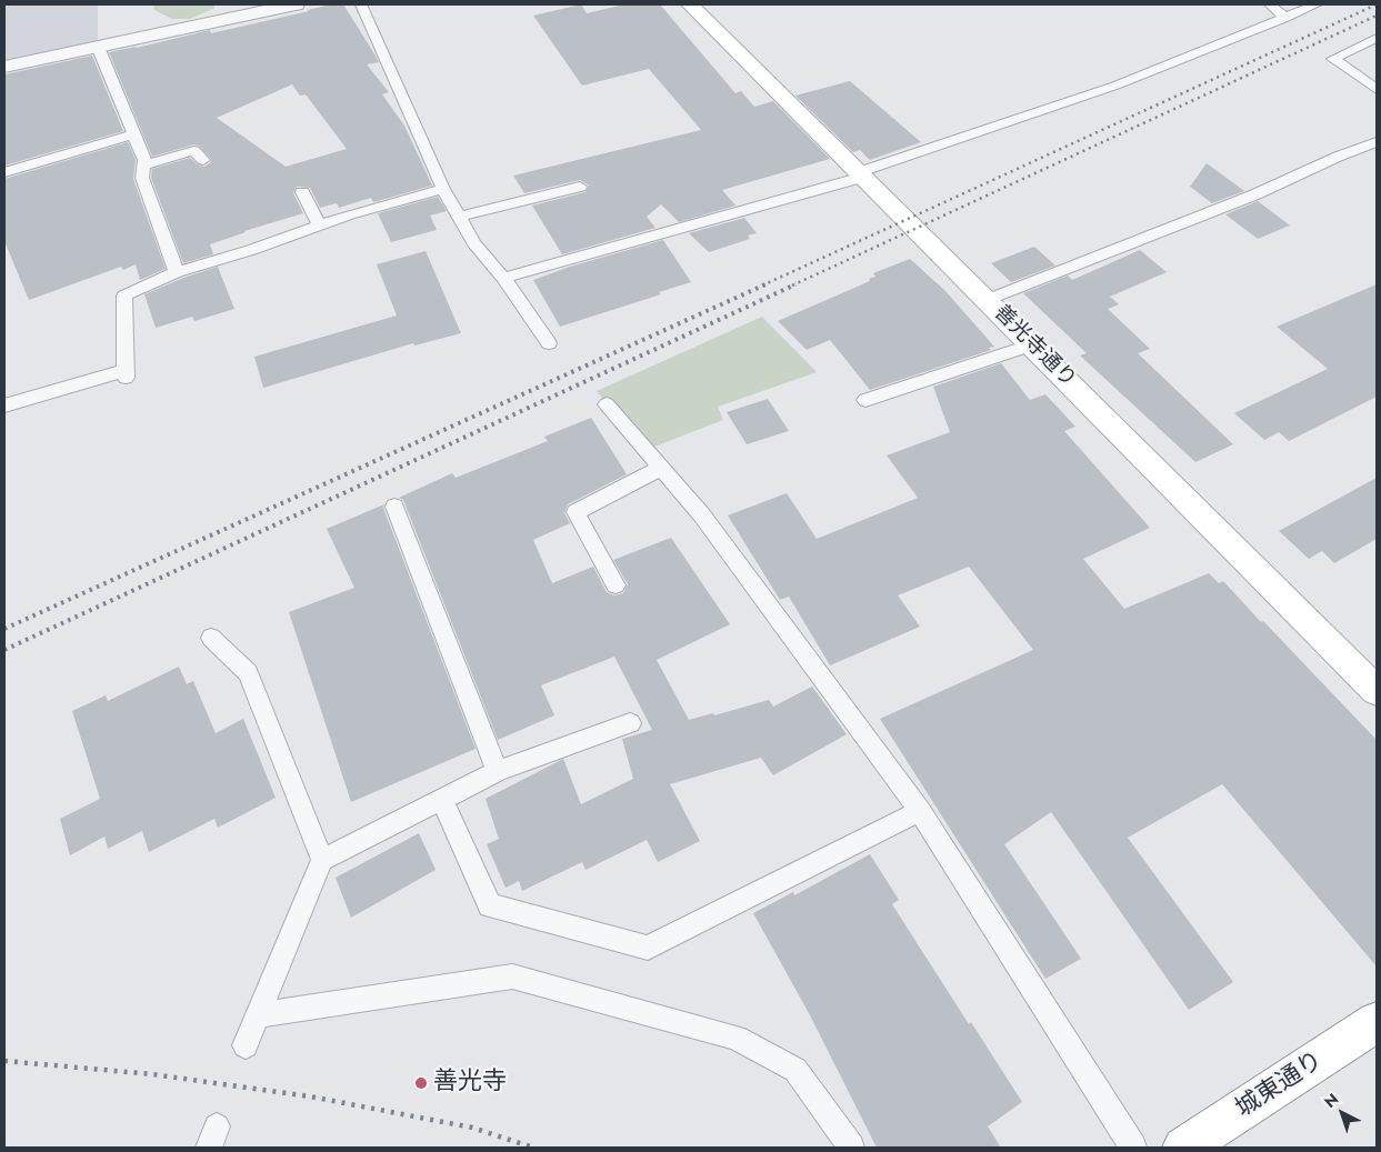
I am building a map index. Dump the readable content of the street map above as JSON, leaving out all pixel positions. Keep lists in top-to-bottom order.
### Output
{
  "streets": {
    "main road": ["善光寺通り", "城東通り"]
  },
  "places": ["善光寺"],
  "north": "top left"
}
